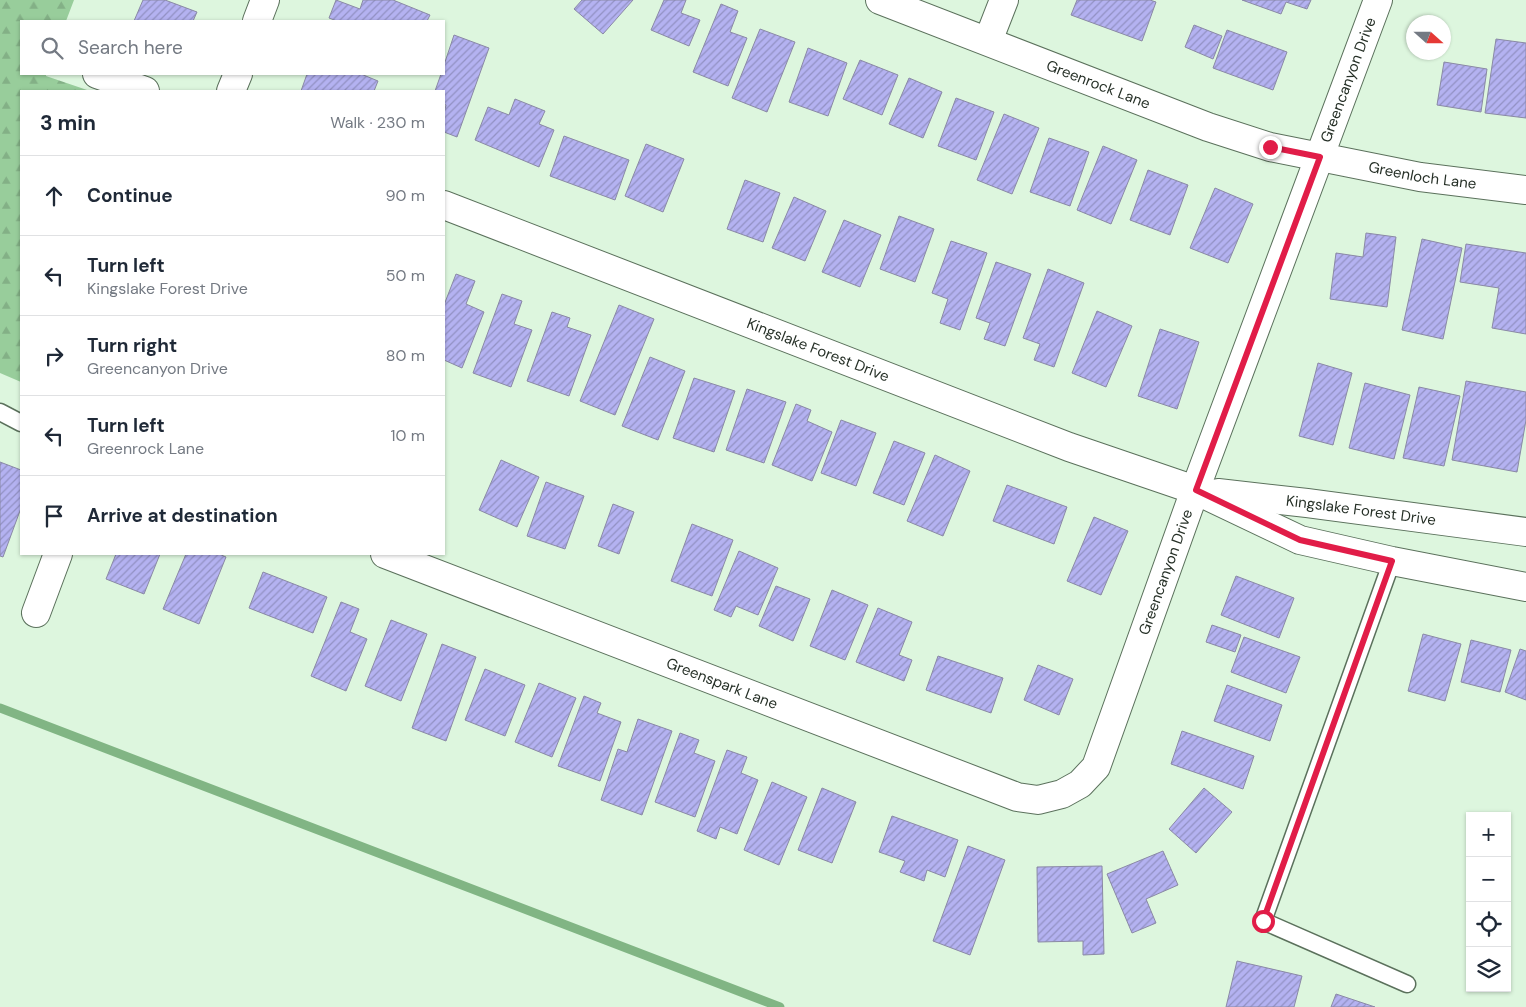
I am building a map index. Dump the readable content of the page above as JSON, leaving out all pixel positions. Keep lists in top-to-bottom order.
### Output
{
  "streets": {
    "street": [
      "Greencanyon Drive",
      "Greenrock Lane",
      "Greenloch Lane",
      "Kingslake Forest Drive",
      "Greenspark Lane"
    ]
  },
  "crossings": [
    ["Greencanyon Drive", "Greenrock Lane"],
    ["Greencanyon Drive", "Greenloch Lane"],
    ["Greencanyon Drive", "Kingslake Forest Drive"],
    ["Greencanyon Drive", "Greenspark Lane"],
    ["Greenrock Lane", "Greenloch Lane"]
  ],
  "north": "right",
  "page": {
    "search": "Search here",
    "heading": ["3 min", "Walk · 230 m"],
    "list": [
      ["Continue", "90 m"],
      ["Turn left", "Kingslake Forest Drive", "50 m"],
      ["Turn right", "Greencanyon Drive", "80 m"],
      ["Turn left", "Greenrock Lane", "10 m"],
      "Arrive at destination"
    ],
    "map_buttons": ["+", "−"]
  }
}
